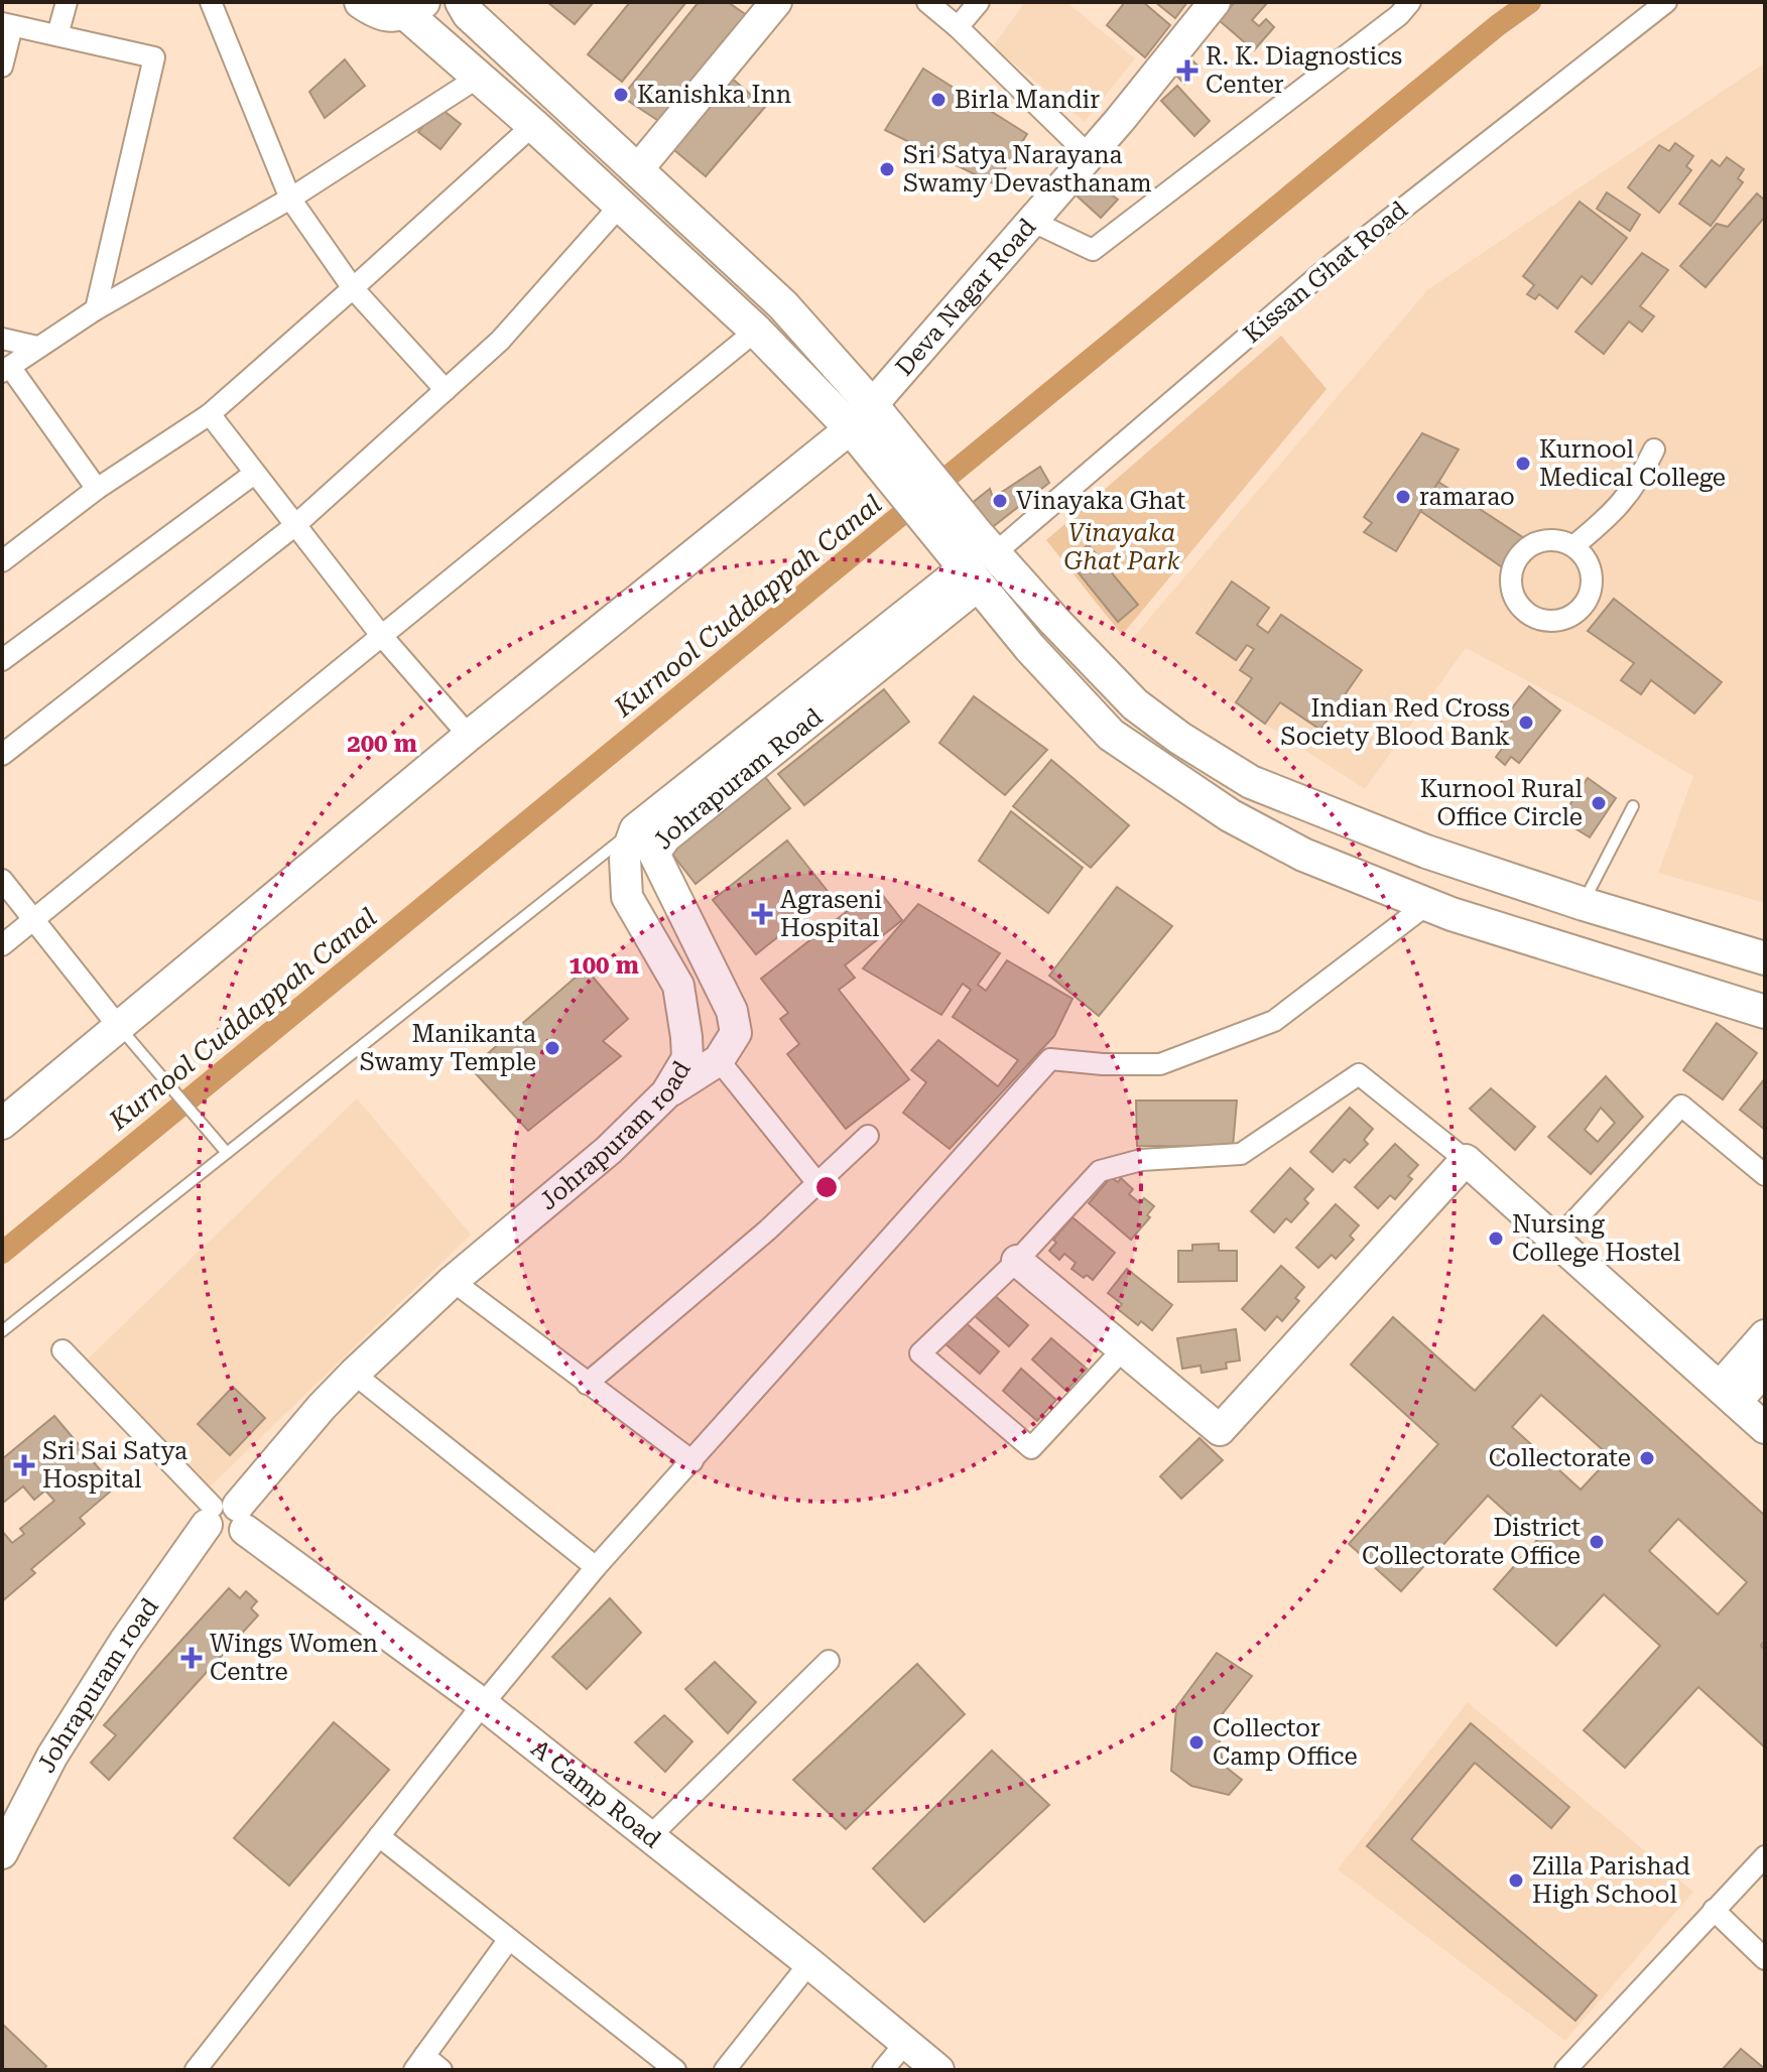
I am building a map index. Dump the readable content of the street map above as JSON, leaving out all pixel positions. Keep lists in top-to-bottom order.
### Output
{
  "streets": {
    "street": [
      "Kissan Ghat Road",
      "Deva Nagar Road",
      "Johrapuram Road",
      "Johrapuram road",
      "A Camp Road"
    ]
  },
  "crossings": [
    ["Johrapuram Road", "Johrapuram road"],
    ["Johrapuram road", "A Camp Road"]
  ],
  "water": ["Kurnool Cuddappah Canal"],
  "parks": ["Vinayaka Ghat Park"],
  "places": {
    "health": [
      "R. K. Diagnostics Center",
      "Agraseni Hospital",
      "Sri Sai Satya Hospital",
      "Wings Women Centre"
    ],
    "other": [
      "Kanishka Inn",
      "Birla Mandir",
      "Sri Satya Narayana Swamy Devasthanam",
      "Kurnool Medical College",
      "ramarao",
      "Vinayaka Ghat",
      "Indian Red Cross Society Blood Bank",
      "Kurnool Rural Office Circle",
      "Manikanta Swamy Temple",
      "Nursing College Hostel",
      "Collectorate",
      "District Collectorate Office",
      "Collector Camp Office",
      "Zilla Parishad High School"
    ]
  },
  "rings": ["200 m", "100 m"]
}
